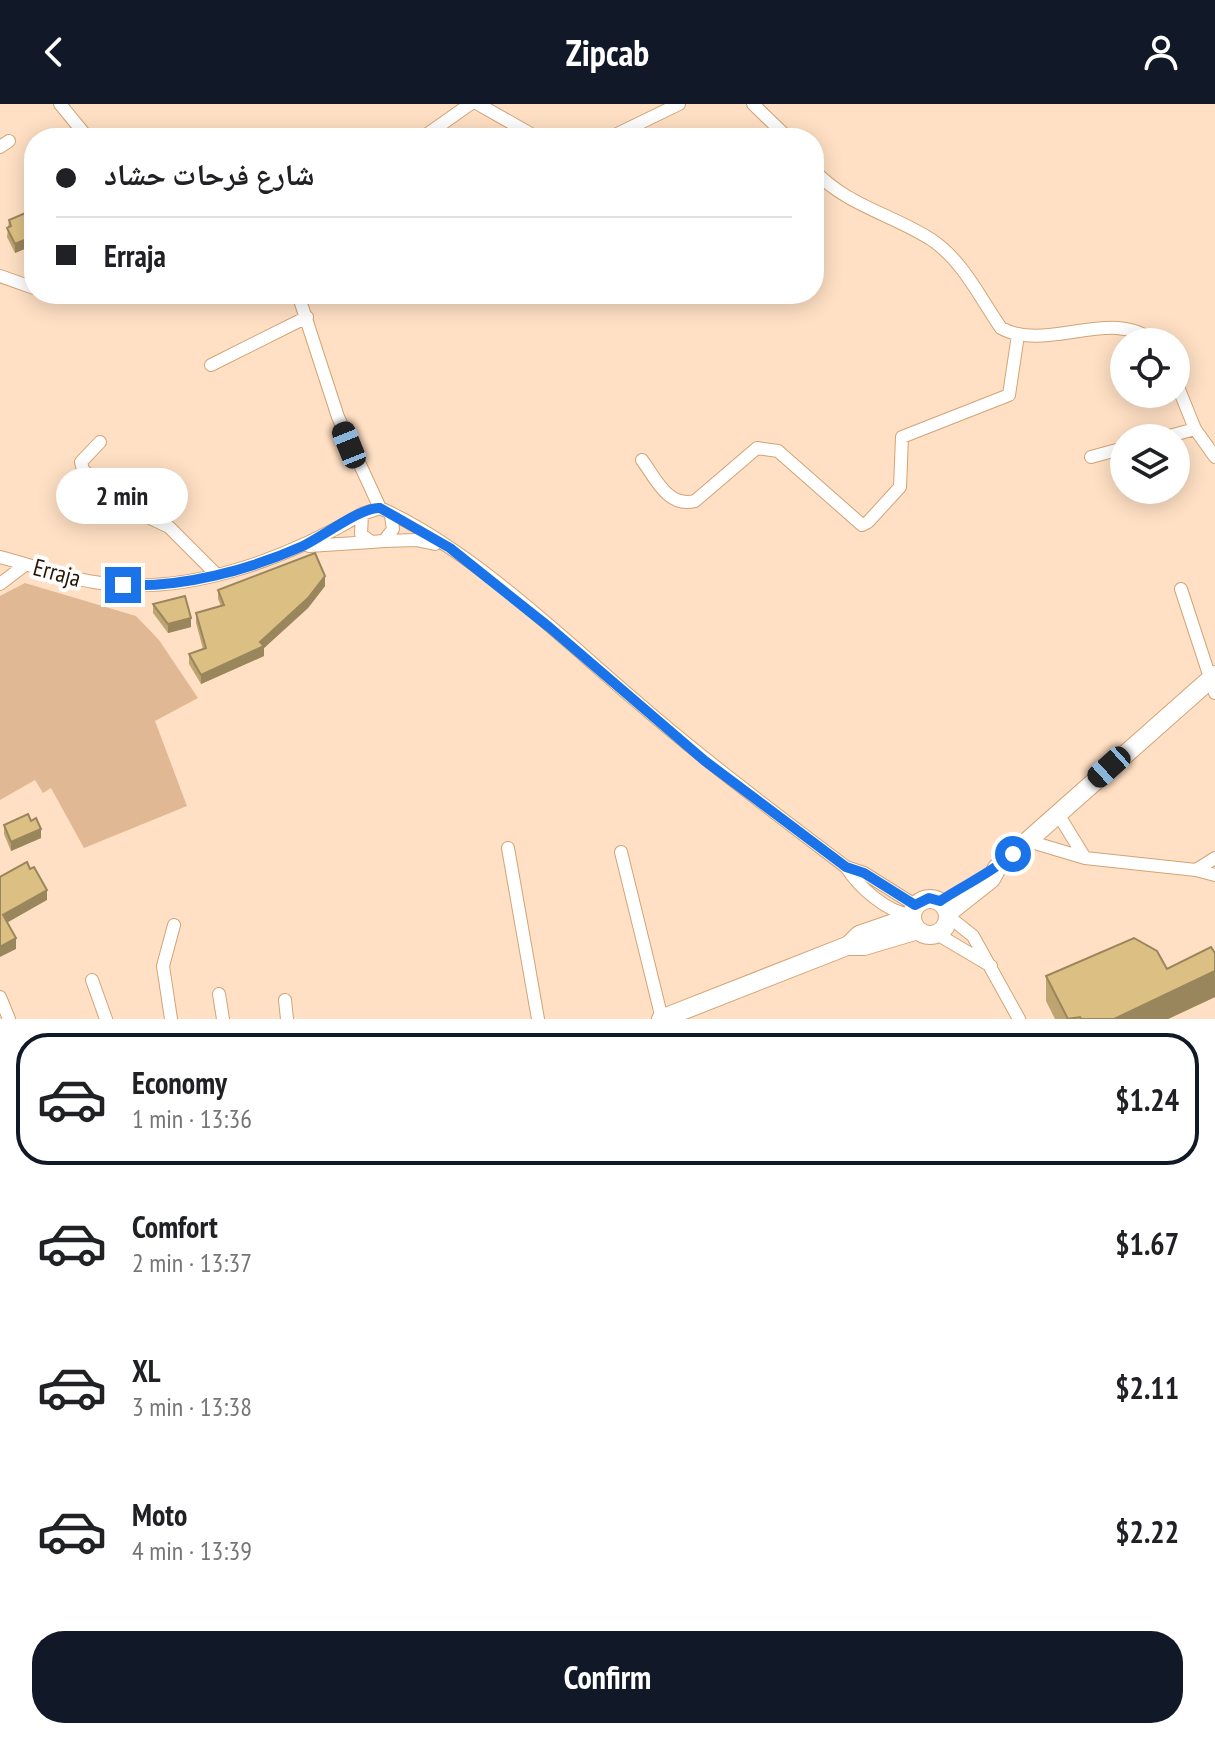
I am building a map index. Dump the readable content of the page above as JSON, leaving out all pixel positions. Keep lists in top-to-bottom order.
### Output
{
  "streets": {
    "street": ["Erraja"]
  },
  "page": {
    "header": "Zipcab",
    "banner": ["شارع فرحات حشاد", "Erraja"],
    "bubble": "2 min",
    "list": [
      {
        "name": "Economy",
        "note": "1 min · 13:36",
        "value": "$1.24"
      },
      {
        "name": "Comfort",
        "note": "2 min · 13:37",
        "value": "$1.67"
      },
      {
        "name": "XL",
        "note": "3 min · 13:38",
        "value": "$2.11"
      },
      {
        "name": "Moto",
        "note": "4 min · 13:39",
        "value": "$2.22"
      }
    ],
    "buttons": "Confirm"
  }
}
